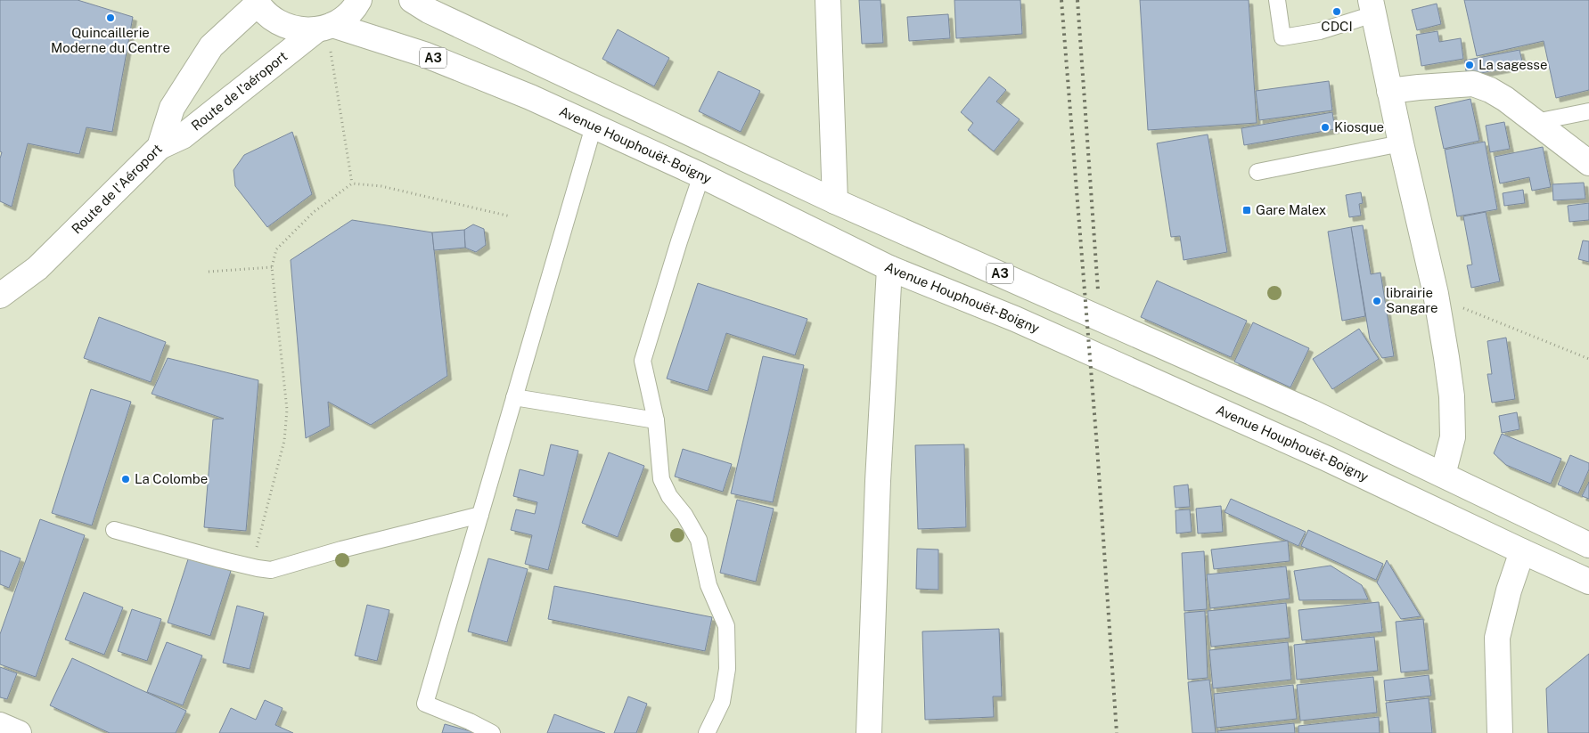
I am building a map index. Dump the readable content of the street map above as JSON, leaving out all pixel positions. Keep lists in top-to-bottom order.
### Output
{
  "streets": {
    "main road": [
      "A3",
      "Route de l'aéroport",
      "Avenue Houphouët-Boigny",
      "Route de l'Aéroport"
    ]
  },
  "crossings": [
    ["Route de l'aéroport", "Avenue Houphouët-Boigny"],
    ["Route de l'aéroport", "Route de l'Aéroport"],
    ["Avenue Houphouët-Boigny", "Route de l'Aéroport"]
  ],
  "places": {
    "other": [
      "CDCI",
      "Quincaillerie Moderne du Centre",
      "La sagesse",
      "Kiosque",
      "librairie Sangare",
      "La Colombe"
    ],
    "transit": ["Gare Malex"]
  }
}
